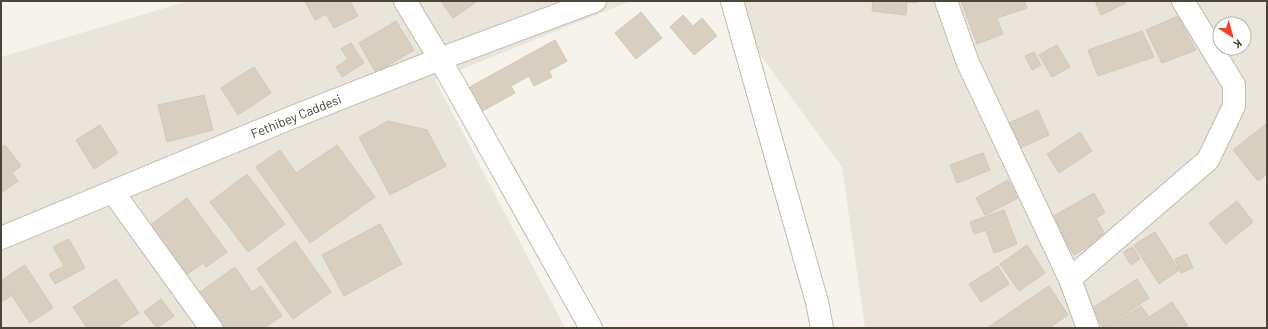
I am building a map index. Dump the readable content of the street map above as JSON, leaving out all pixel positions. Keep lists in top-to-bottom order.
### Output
{
  "streets": {
    "street": ["Fethibey Caddesi"]
  },
  "north": "bottom right"
}
